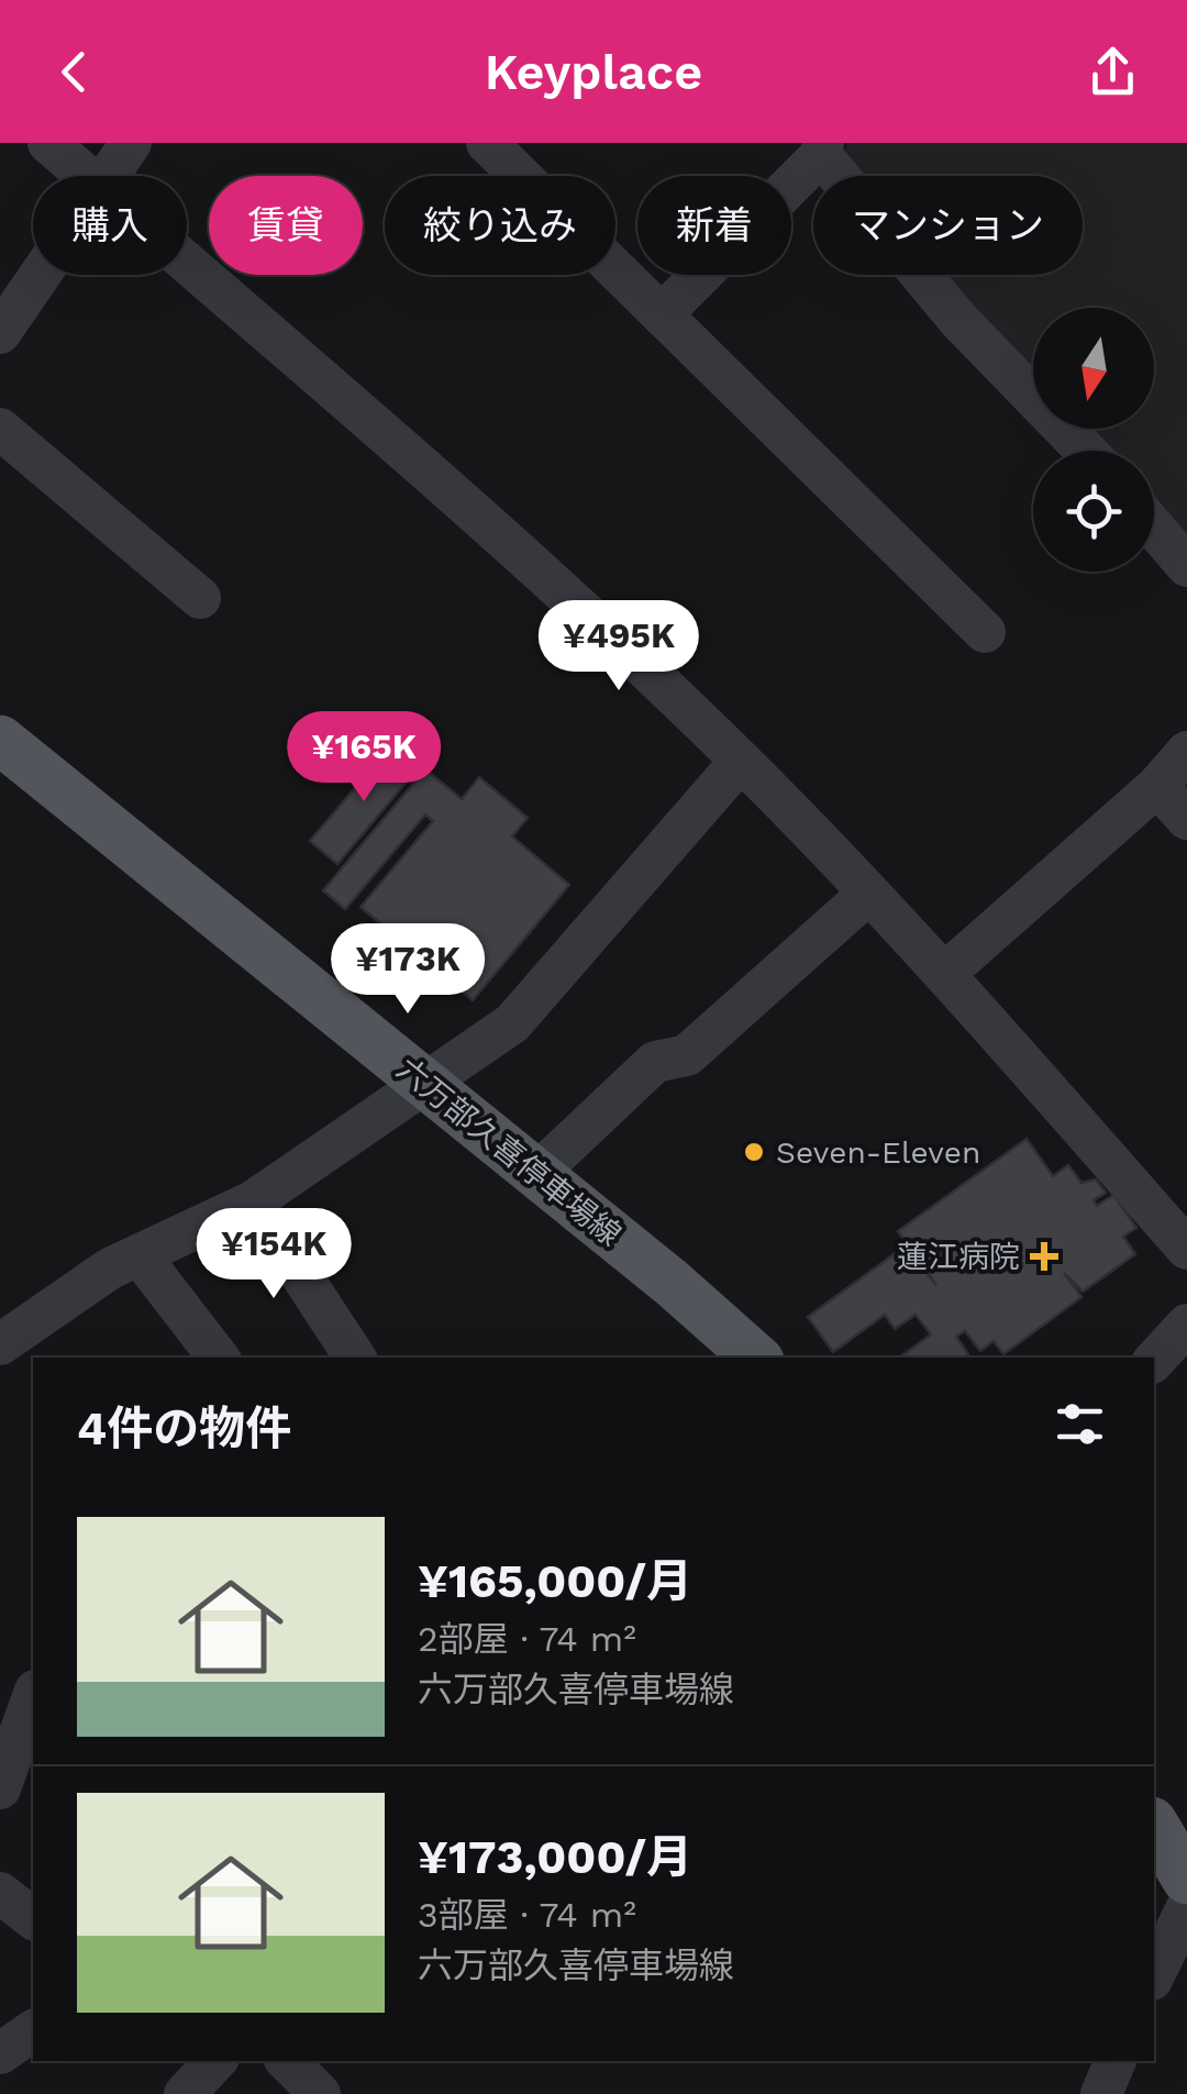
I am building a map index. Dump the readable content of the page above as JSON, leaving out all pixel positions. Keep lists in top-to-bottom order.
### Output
{
  "streets": {
    "main road": ["六万部久喜停車場線"]
  },
  "places": {
    "other": ["Seven-Eleven"],
    "health": ["蓮江病院"]
  },
  "north": "bottom",
  "page": {
    "header": "Keyplace",
    "chip": [
      "購入",
      "賃貸",
      "絞り込み",
      "新着",
      "マンション"
    ],
    "price": [
      "¥495K",
      "¥165K",
      "¥173K",
      "¥154K"
    ],
    "heading": "4件の物件",
    "list": [
      {
        "name": "¥165,000/月",
        "note": "2部屋 · 74 m² · 六万部久喜停車場線"
      },
      {
        "name": "¥173,000/月",
        "note": "3部屋 · 74 m² · 六万部久喜停車場線"
      }
    ]
  }
}
